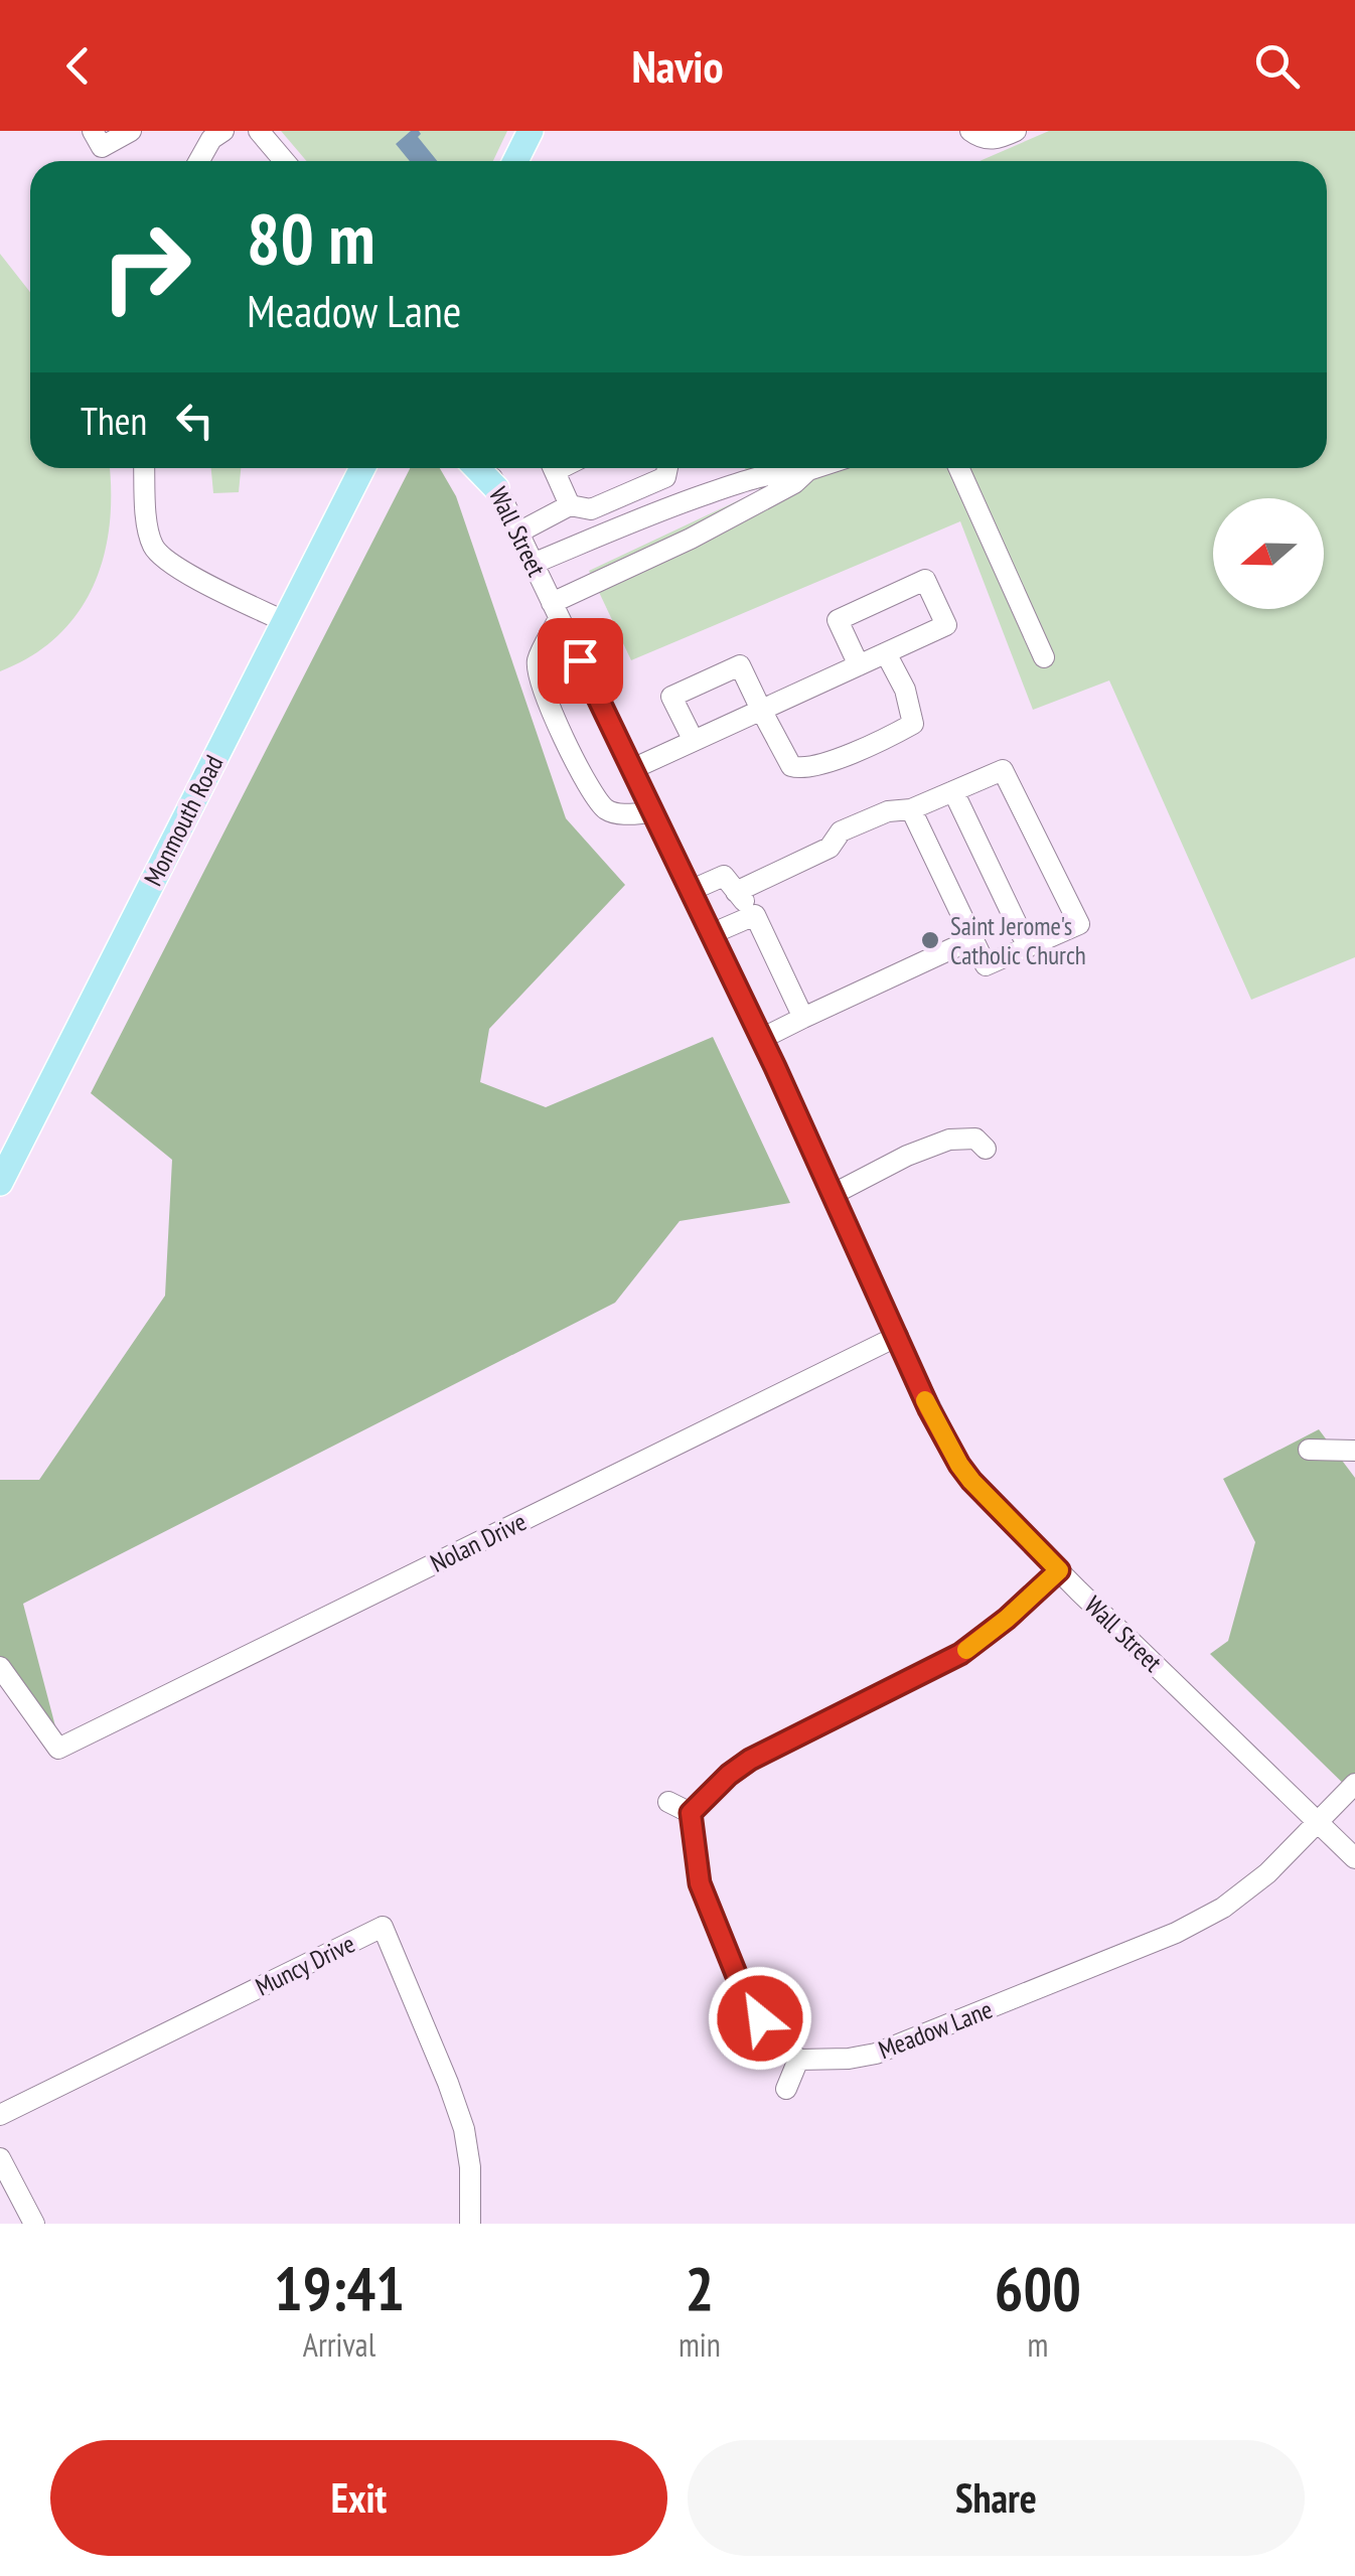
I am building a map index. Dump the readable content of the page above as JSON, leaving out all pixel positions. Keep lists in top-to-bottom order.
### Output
{
  "streets": {
    "main road": ["Monmouth Road"],
    "street": [
      "Wall Street",
      "Nolan Drive",
      "Muncy Drive",
      "Meadow Lane"
    ]
  },
  "crossings": [
    ["Wall Street", "Nolan Drive"],
    ["Wall Street", "Meadow Lane"]
  ],
  "places": ["Saint Jerome's Catholic Church"],
  "north": "left",
  "page": {
    "header": "Navio",
    "turn": ["80 m", "Meadow Lane"],
    "then": "Then",
    "eta": [
      "19:41",
      "Arrival",
      "2",
      "min",
      "600",
      "m"
    ],
    "buttons": ["Exit", "Share"]
  }
}
